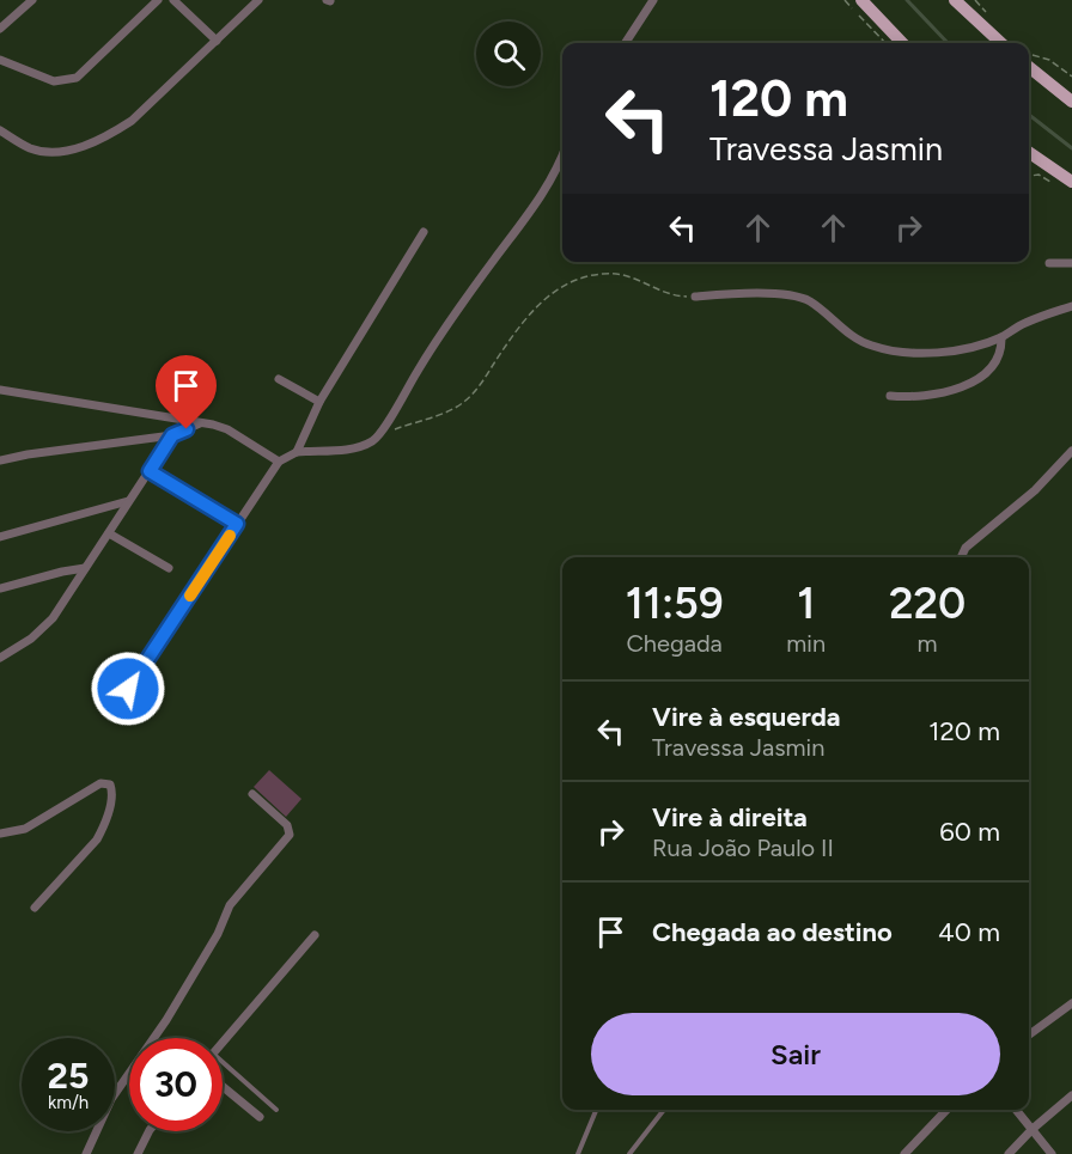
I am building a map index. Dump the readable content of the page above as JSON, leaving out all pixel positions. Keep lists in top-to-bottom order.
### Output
{
  "page": {
    "turn": ["120 m", "Travessa Jasmin"],
    "eta": [
      "11:59",
      "Chegada",
      "1",
      "min",
      "220",
      "m"
    ],
    "list": [
      {
        "name": "Vire à esquerda",
        "note": "Travessa Jasmin",
        "value": "120 m"
      },
      {
        "name": "Vire à direita",
        "note": "Rua João Paulo II",
        "value": "60 m"
      },
      {
        "name": "Chegada ao destino",
        "value": "40 m"
      }
    ],
    "buttons": "Sair",
    "speed": "25 km/h",
    "limit": "30"
  }
}
